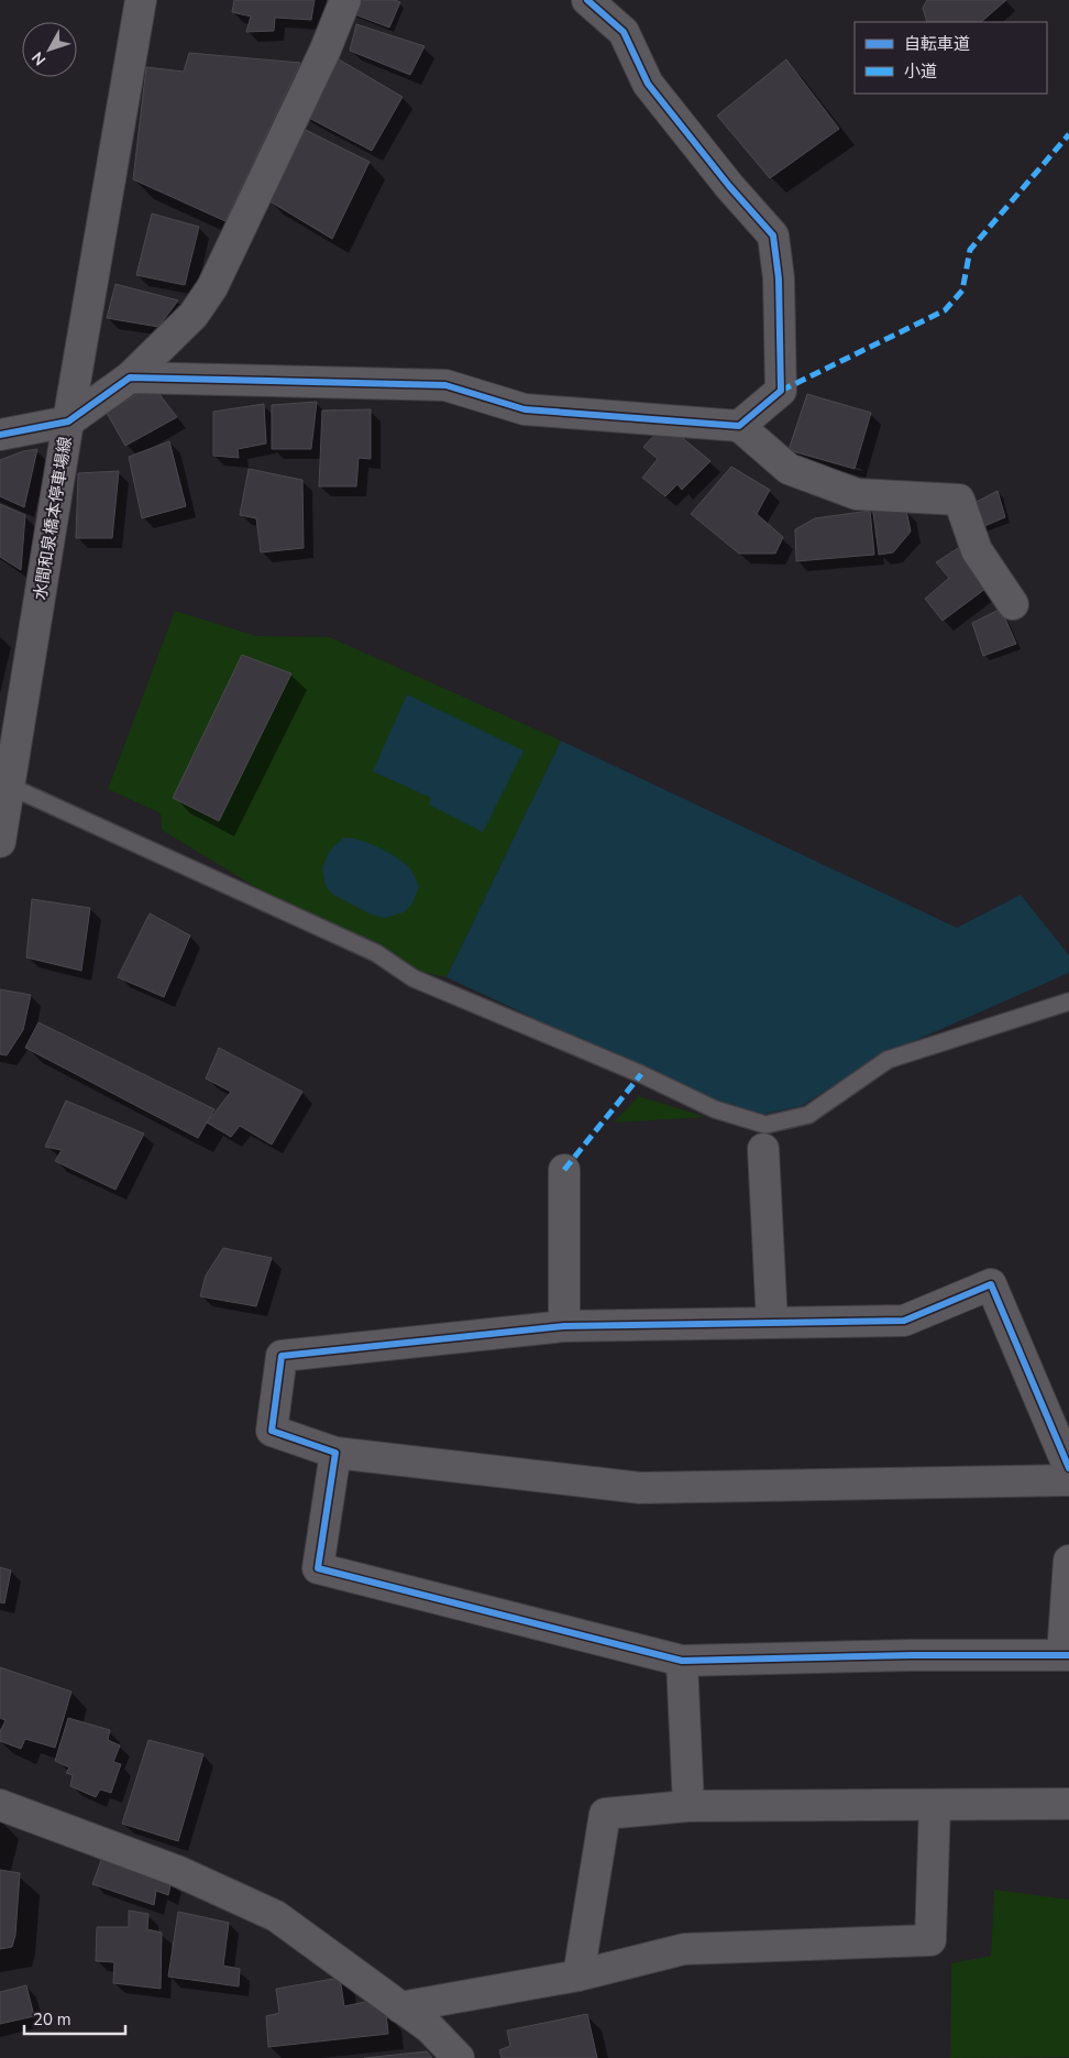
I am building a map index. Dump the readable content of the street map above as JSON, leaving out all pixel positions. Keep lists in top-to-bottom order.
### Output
{
  "streets": {
    "street": ["水間和泉橋本停車場線"]
  },
  "legend": ["自転車道", "小道"],
  "scale_bar": "20 m",
  "north": "bottom left"
}
